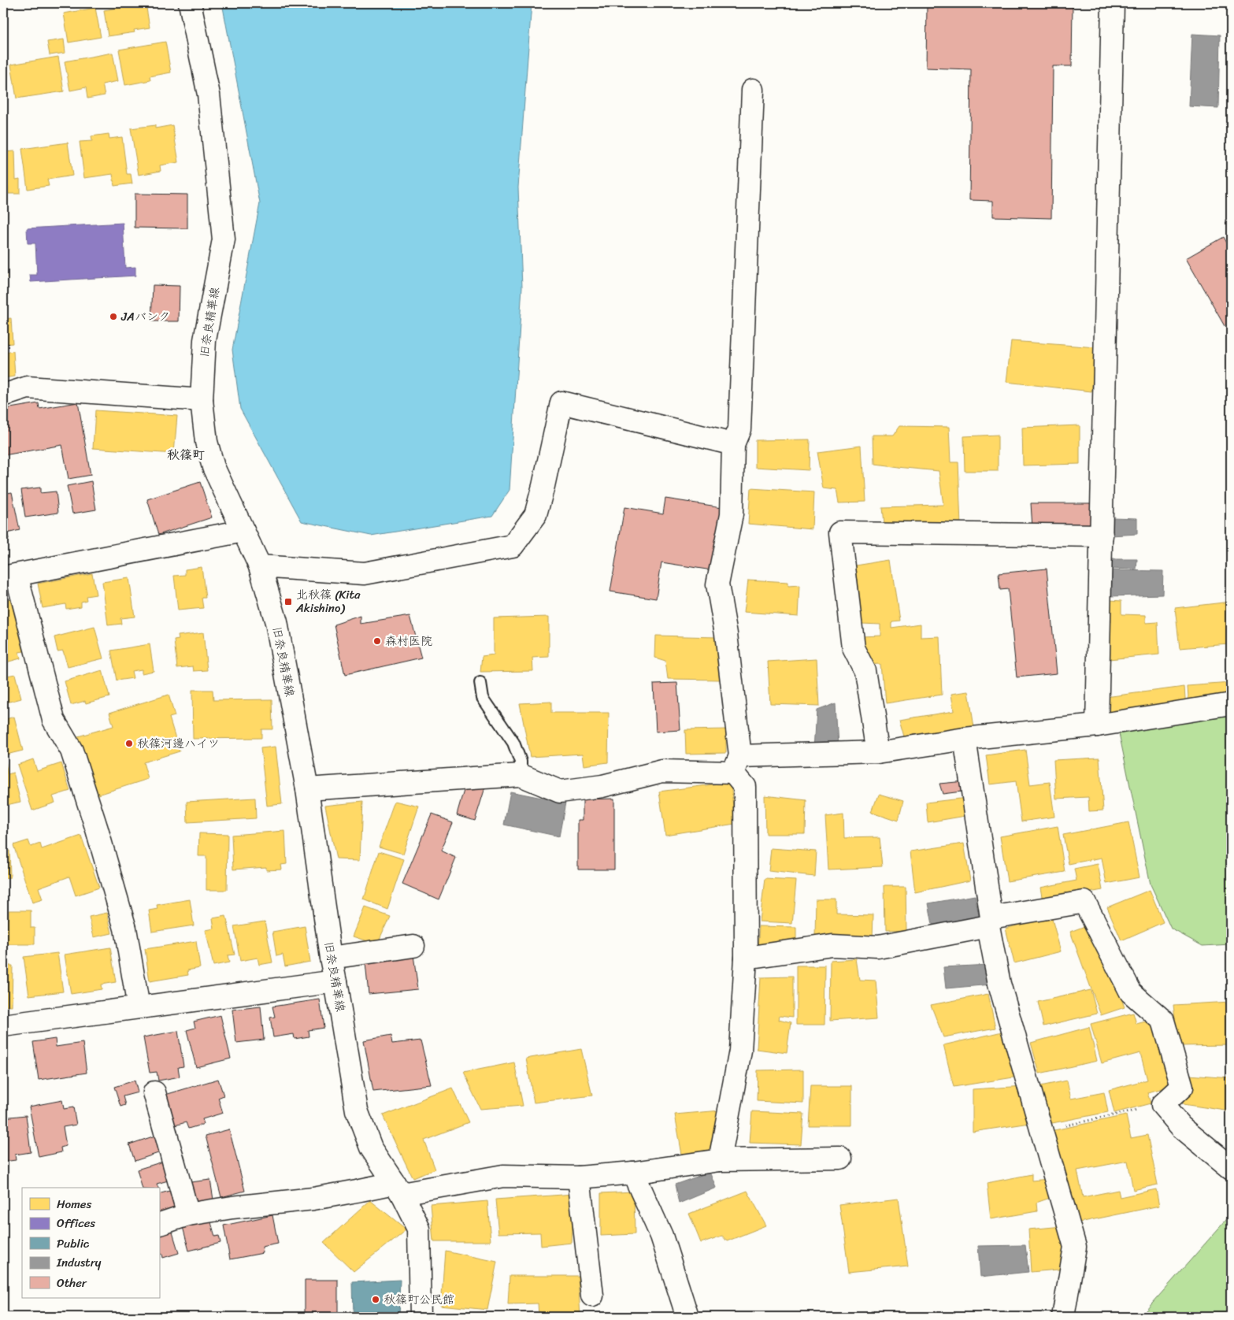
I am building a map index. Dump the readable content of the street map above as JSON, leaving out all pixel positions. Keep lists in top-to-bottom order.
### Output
{
  "streets": {
    "street": ["旧奈良精華線"]
  },
  "districts": ["秋篠町"],
  "places": {
    "other": [
      "JAバンク",
      "森村医院",
      "秋篠河邊ハイツ",
      "秋篠町公民館"
    ],
    "transit": ["北秋篠 (Kita Akishino)"]
  },
  "legend": [
    "Homes",
    "Offices",
    "Public",
    "Industry",
    "Other"
  ]
}
